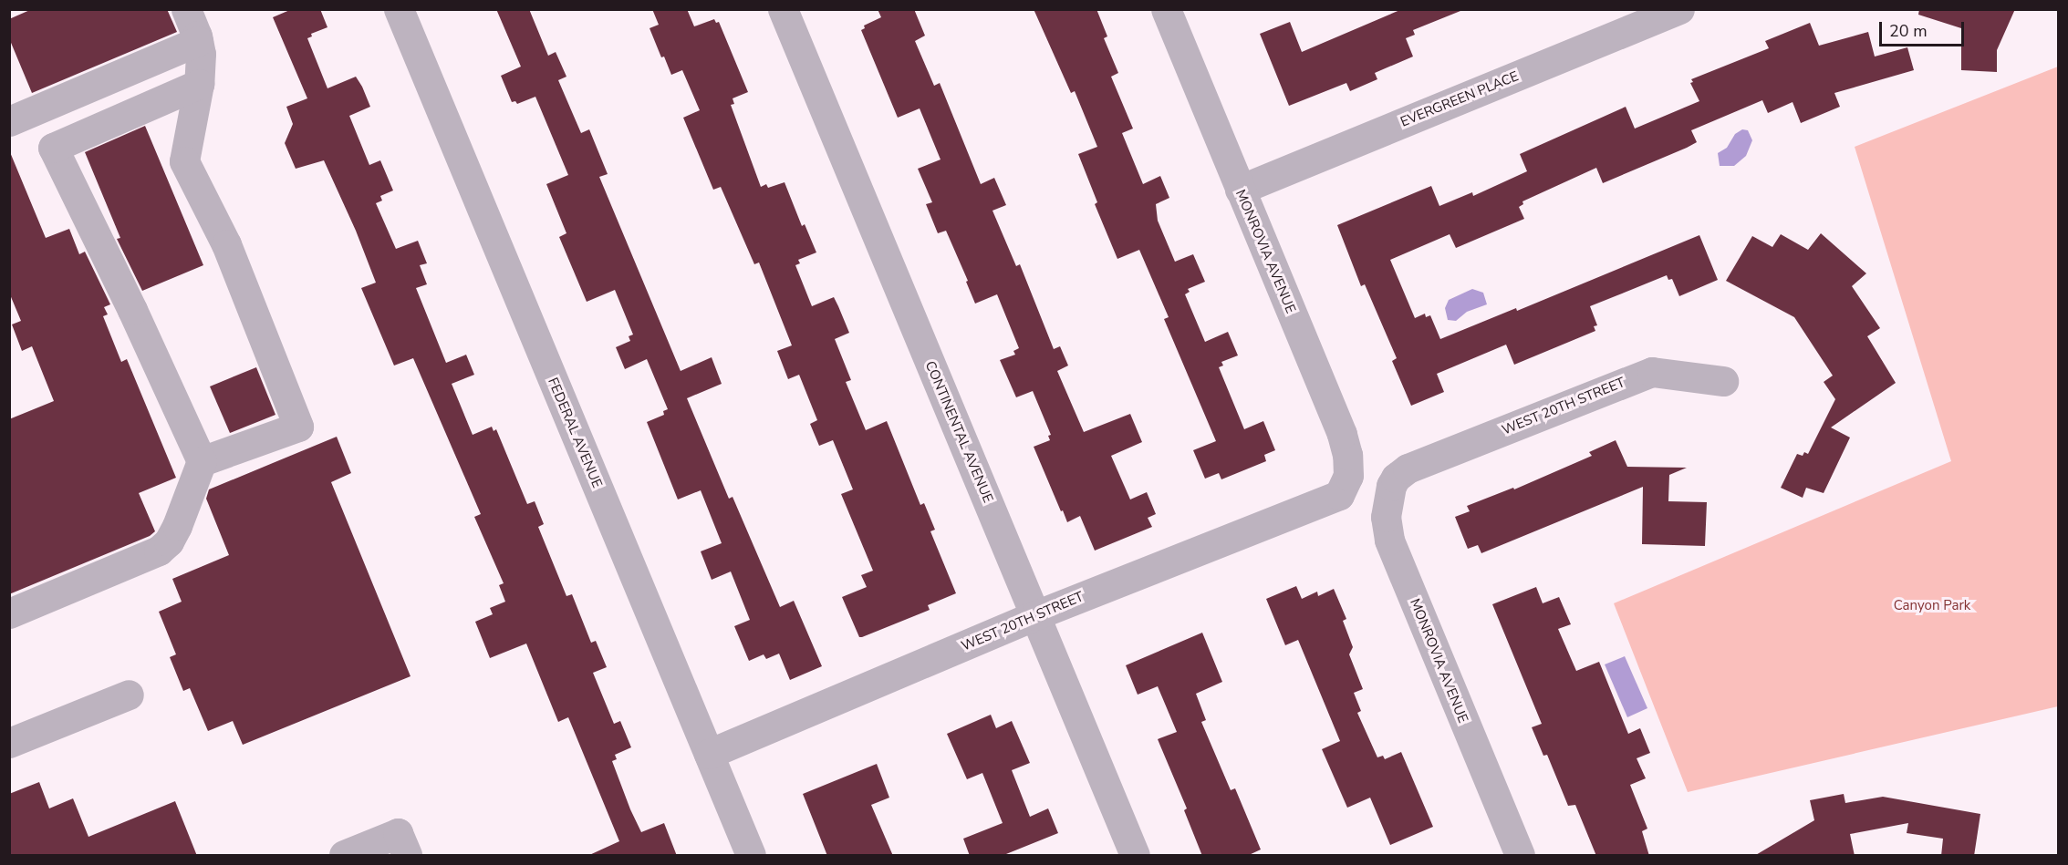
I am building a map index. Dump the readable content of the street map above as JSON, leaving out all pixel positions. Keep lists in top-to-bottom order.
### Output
{
  "streets": {
    "street": [
      "EVERGREEN PLACE",
      "MONROVIA AVENUE",
      "WEST 20TH STREET",
      "CONTINENTAL AVENUE",
      "FEDERAL AVENUE"
    ]
  },
  "crossings": [
    ["EVERGREEN PLACE", "MONROVIA AVENUE"],
    ["MONROVIA AVENUE", "WEST 20TH STREET"],
    ["WEST 20TH STREET", "CONTINENTAL AVENUE"],
    ["WEST 20TH STREET", "FEDERAL AVENUE"]
  ],
  "parks": ["Canyon Park"],
  "scale_bar": "20 m"
}
